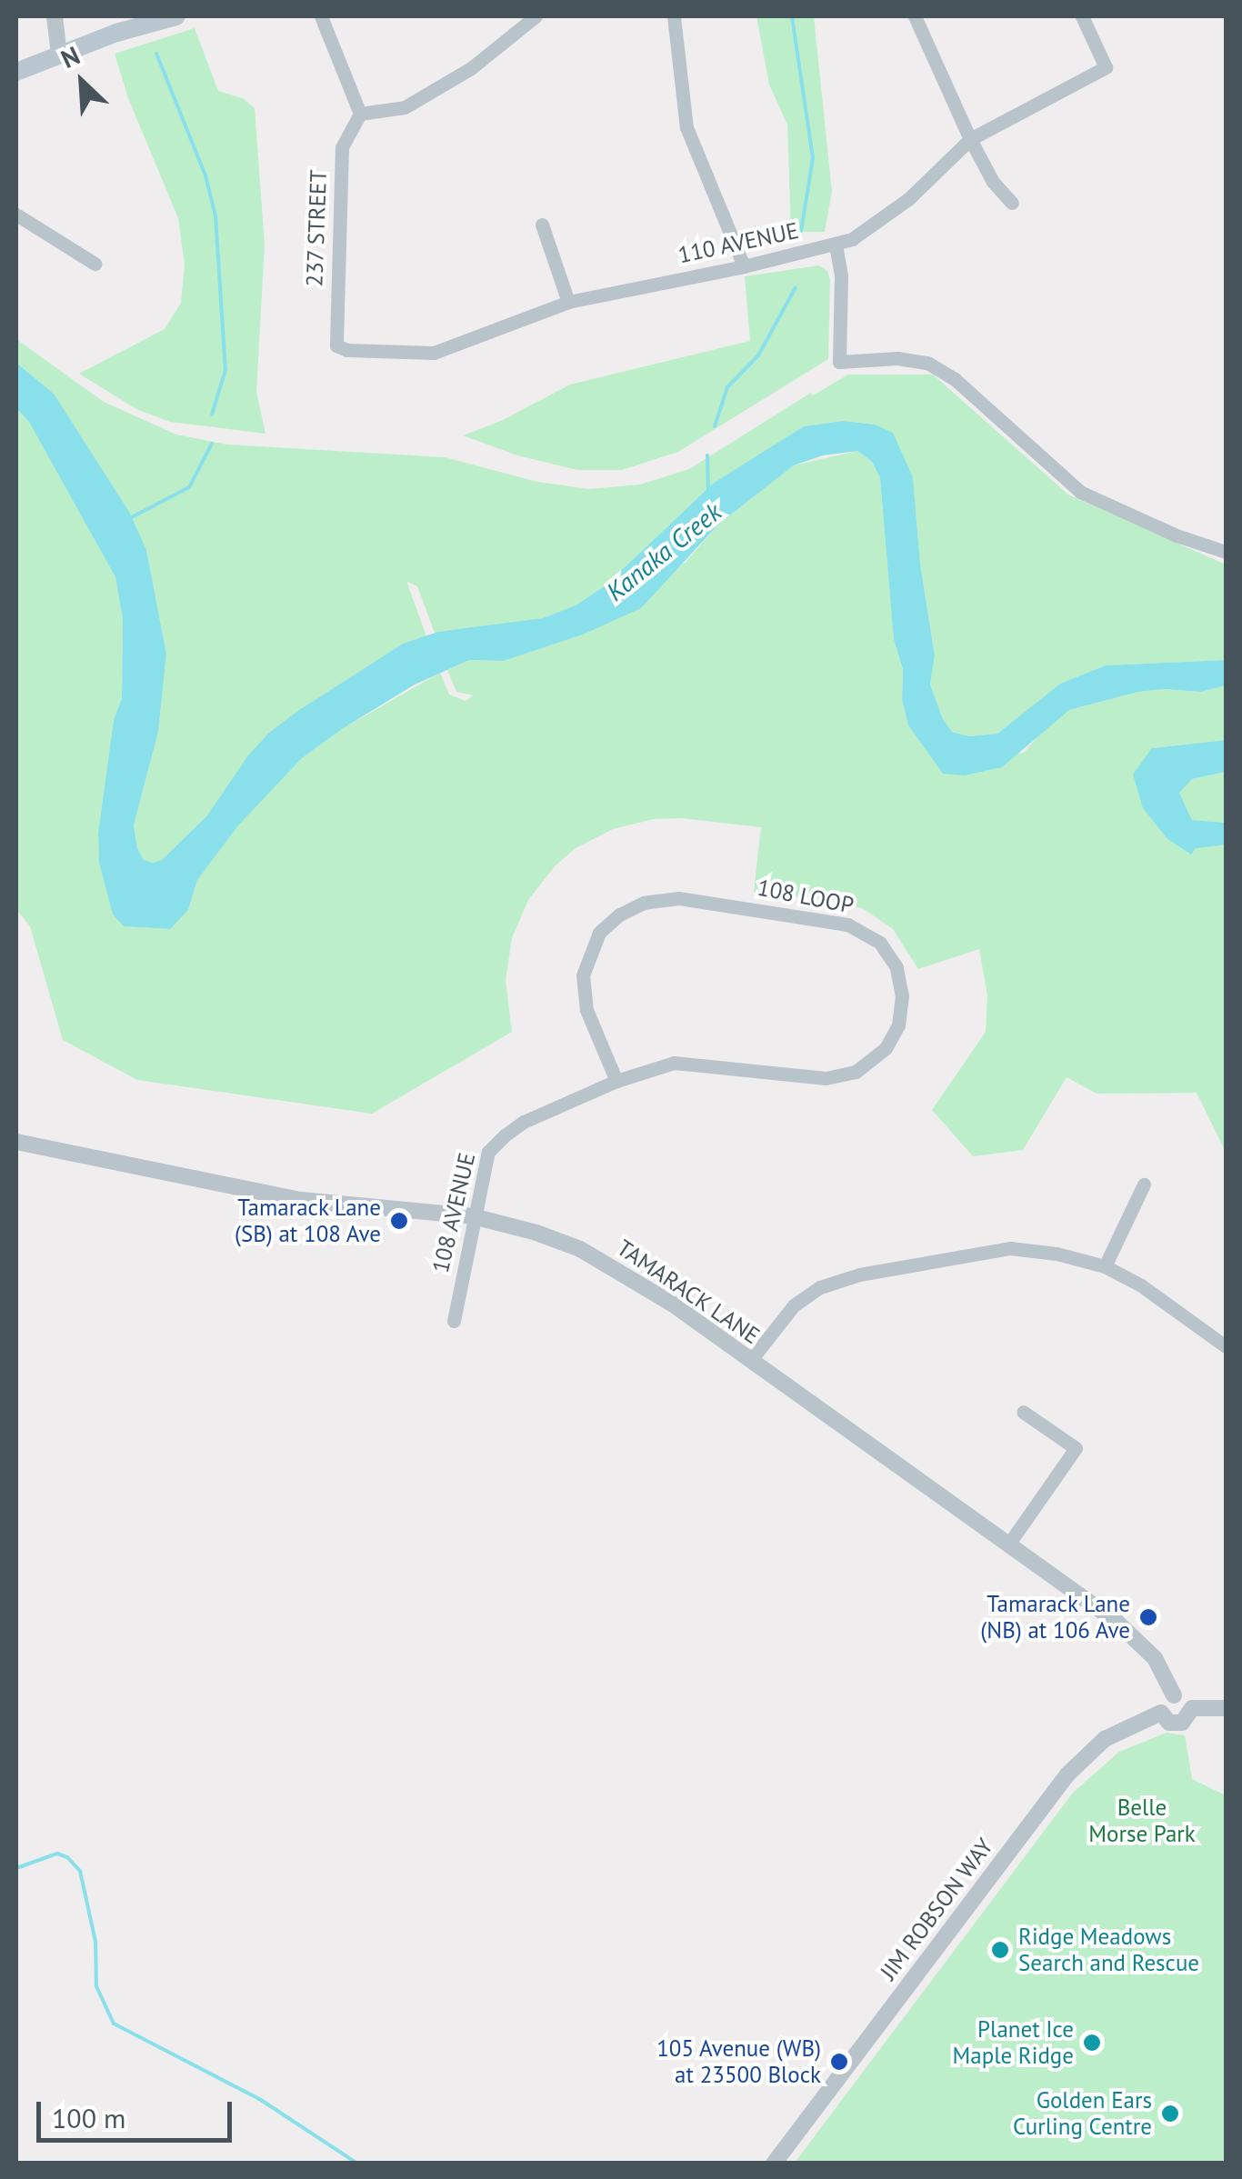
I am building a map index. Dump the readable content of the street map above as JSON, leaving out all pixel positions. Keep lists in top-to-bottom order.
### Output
{
  "streets": {
    "street": [
      "237 STREET",
      "110 AVENUE",
      "108 LOOP",
      "108 AVENUE",
      "TAMARACK LANE",
      "JIM ROBSON WAY"
    ]
  },
  "crossings": [
    ["237 STREET", "110 AVENUE"],
    ["108 LOOP", "108 AVENUE"],
    ["108 AVENUE", "TAMARACK LANE"],
    ["TAMARACK LANE", "JIM ROBSON WAY"]
  ],
  "water": ["Kanaka Creek"],
  "parks": ["Belle Morse Park"],
  "places": [
    "Tamarack Lane (SB) at 108 Ave",
    "Tamarack Lane (NB) at 106 Ave",
    "Ridge Meadows Search and Rescue",
    "Planet Ice Maple Ridge",
    "105 Avenue (WB) at 23500 Block",
    "Golden Ears Curling Centre"
  ],
  "scale_bar": "100 m",
  "north": "top left"
}
